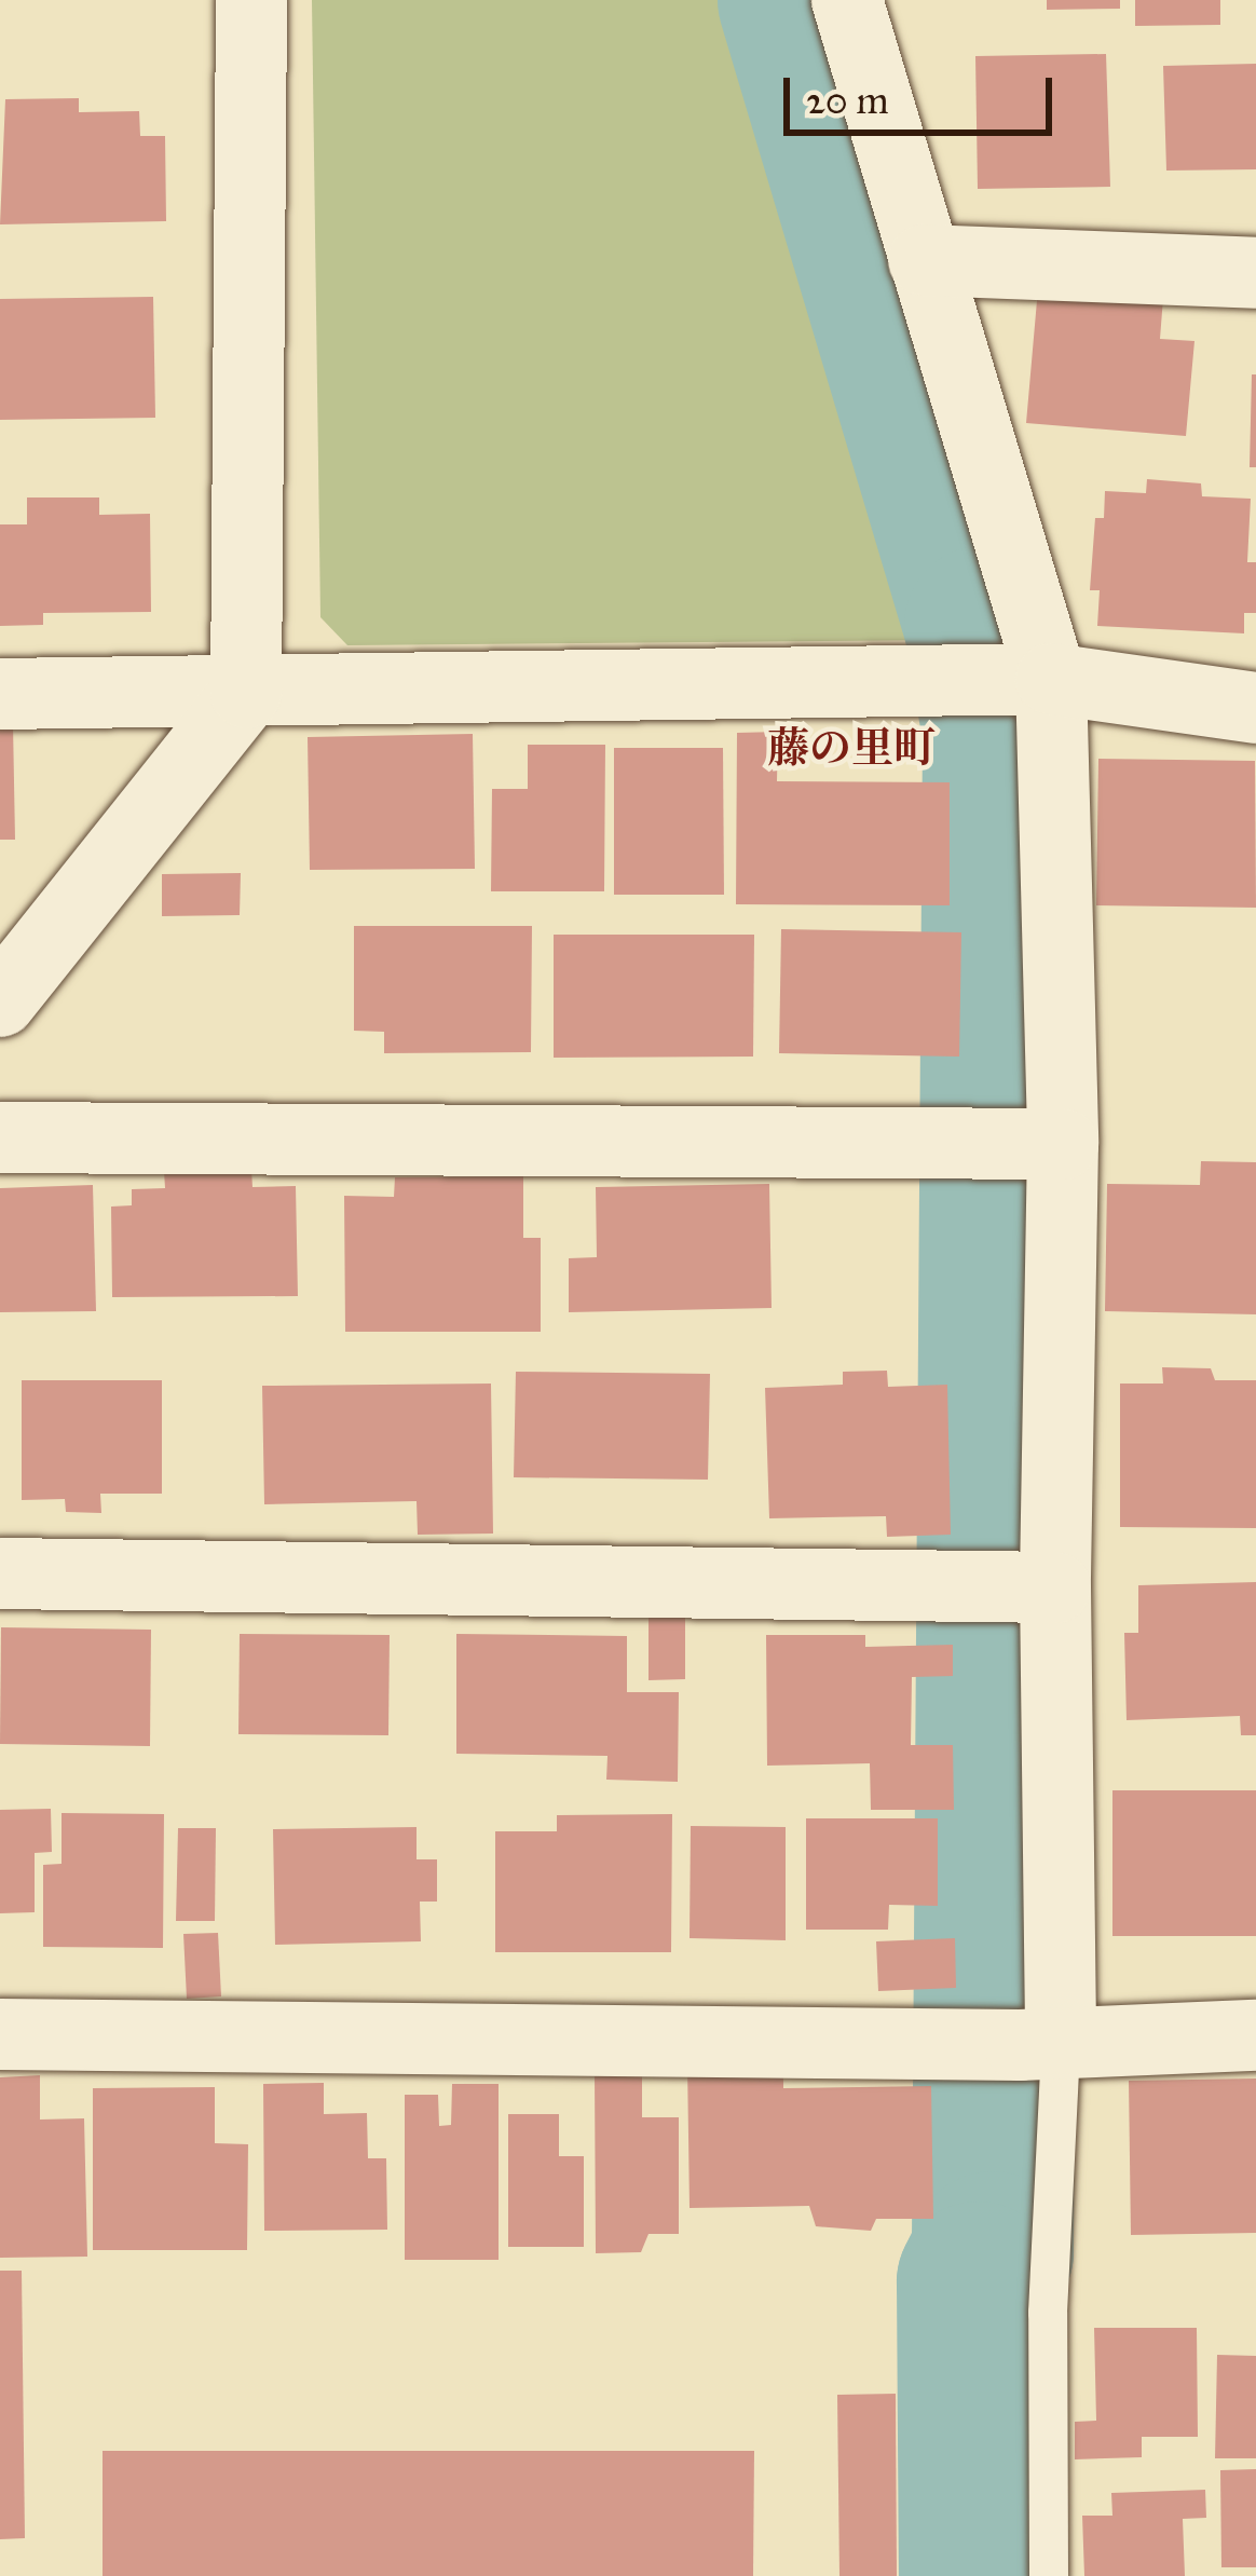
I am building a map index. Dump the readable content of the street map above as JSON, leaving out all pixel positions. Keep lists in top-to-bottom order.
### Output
{
  "districts": ["藤の里町"],
  "scale_bar": "20 m"
}
